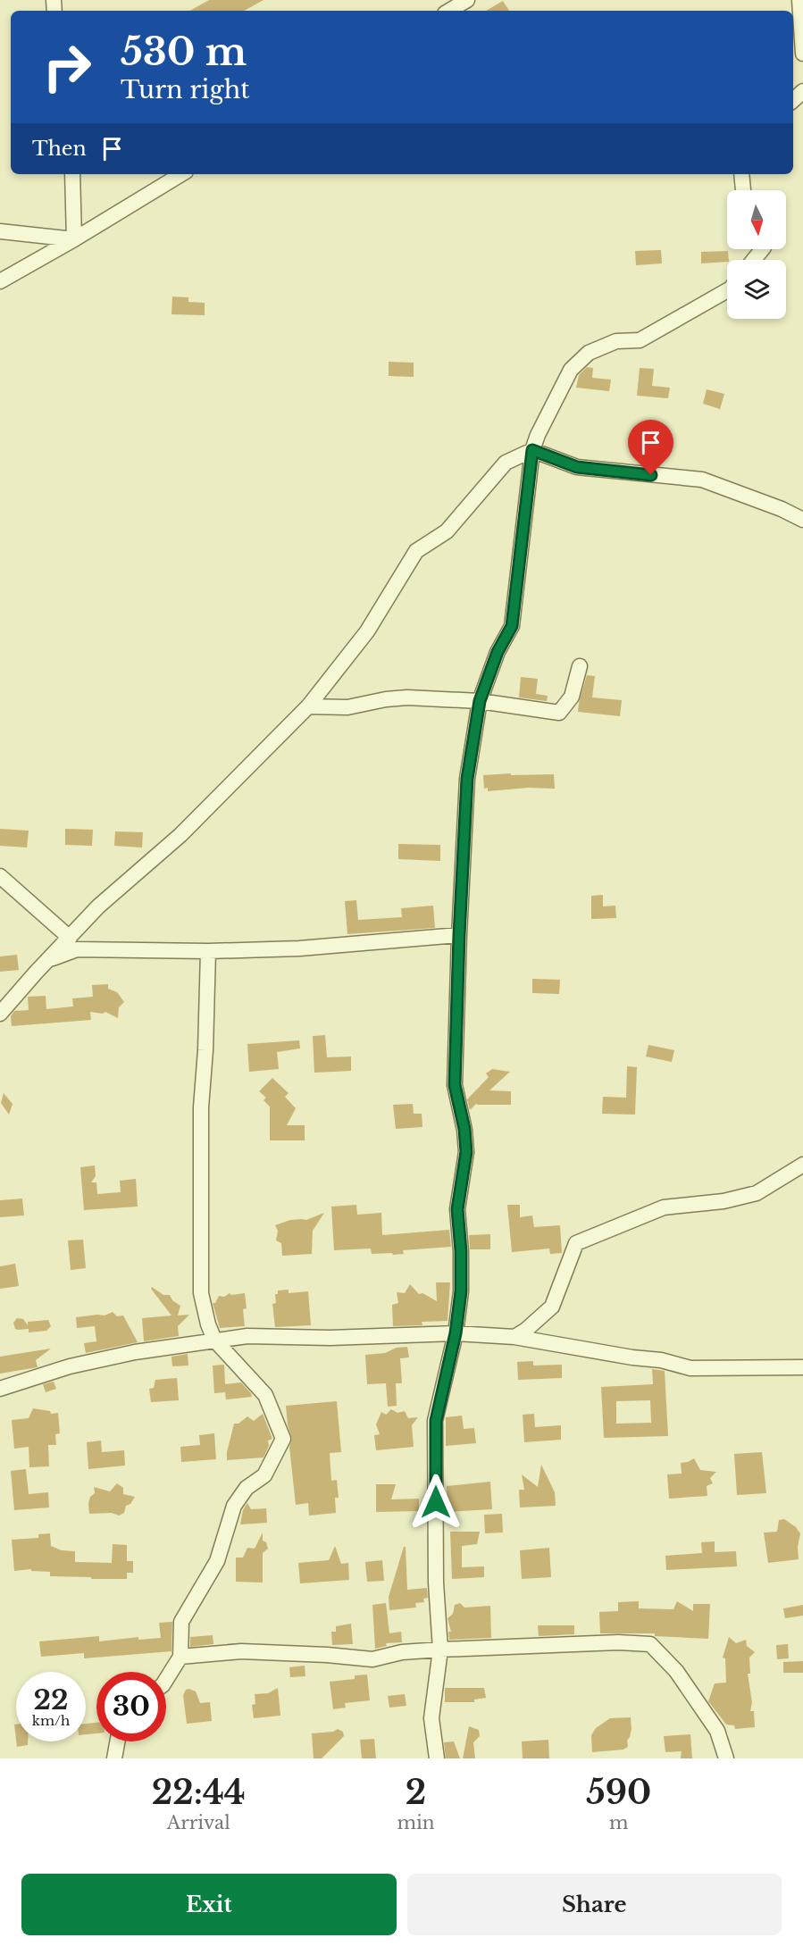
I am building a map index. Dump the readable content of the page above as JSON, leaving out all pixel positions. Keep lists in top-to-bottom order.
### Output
{
  "north": "bottom",
  "page": {
    "turn": ["530 m", "Turn right"],
    "then": "Then",
    "speed": "22 km/h",
    "limit": "30",
    "eta": [
      "22:44",
      "Arrival",
      "2",
      "min",
      "590",
      "m"
    ],
    "buttons": ["Exit", "Share"]
  }
}
